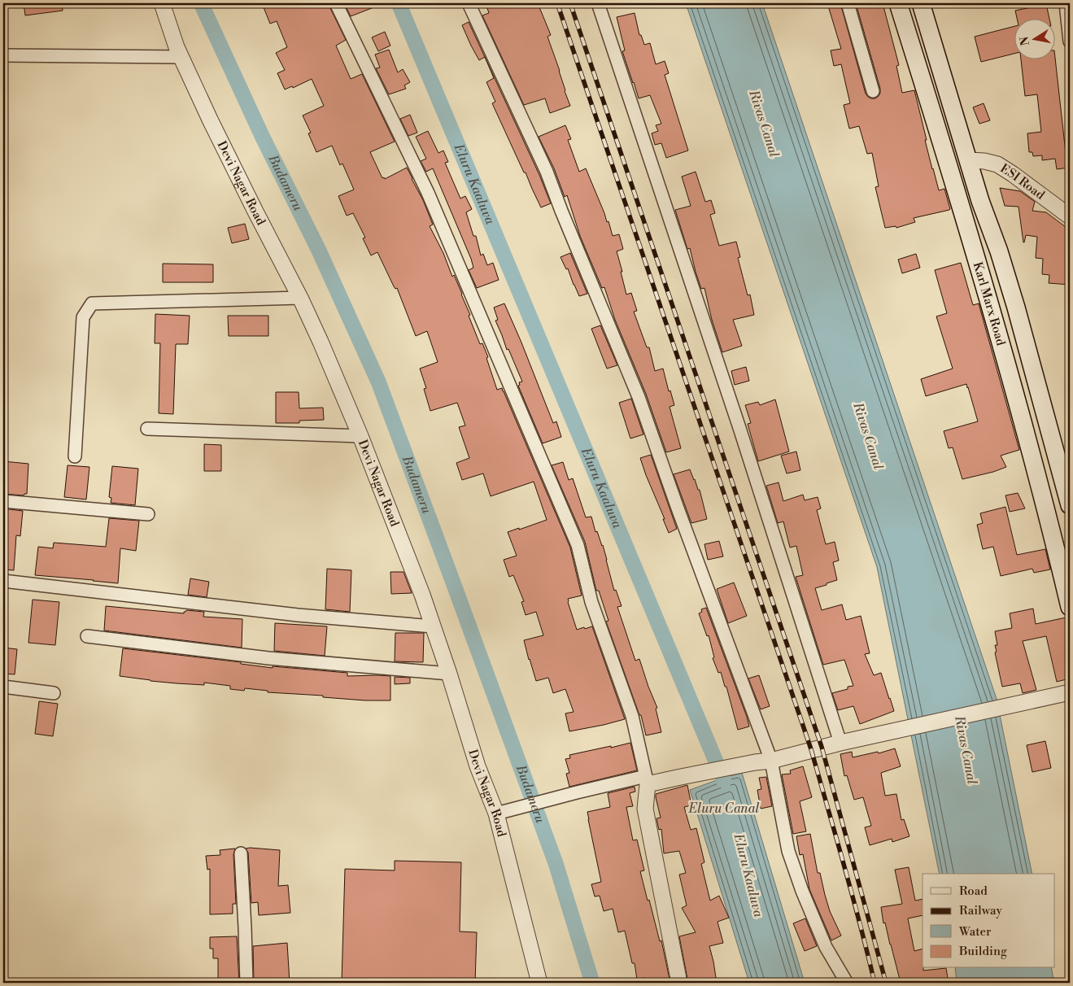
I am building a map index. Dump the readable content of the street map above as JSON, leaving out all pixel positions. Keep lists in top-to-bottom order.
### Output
{
  "streets": {
    "main road": ["Karl Marx Road"],
    "street": ["ESI Road", "Devi Nagar Road"]
  },
  "crossings": [
    ["ESI Road", "Karl Marx Road"]
  ],
  "water": [
    "Rivas Canal",
    "Budameru",
    "Eluru Kaaluva",
    "Eluru Canal"
  ],
  "legend": [
    "Road",
    "Railway",
    "Water",
    "Building"
  ],
  "north": "left"
}
